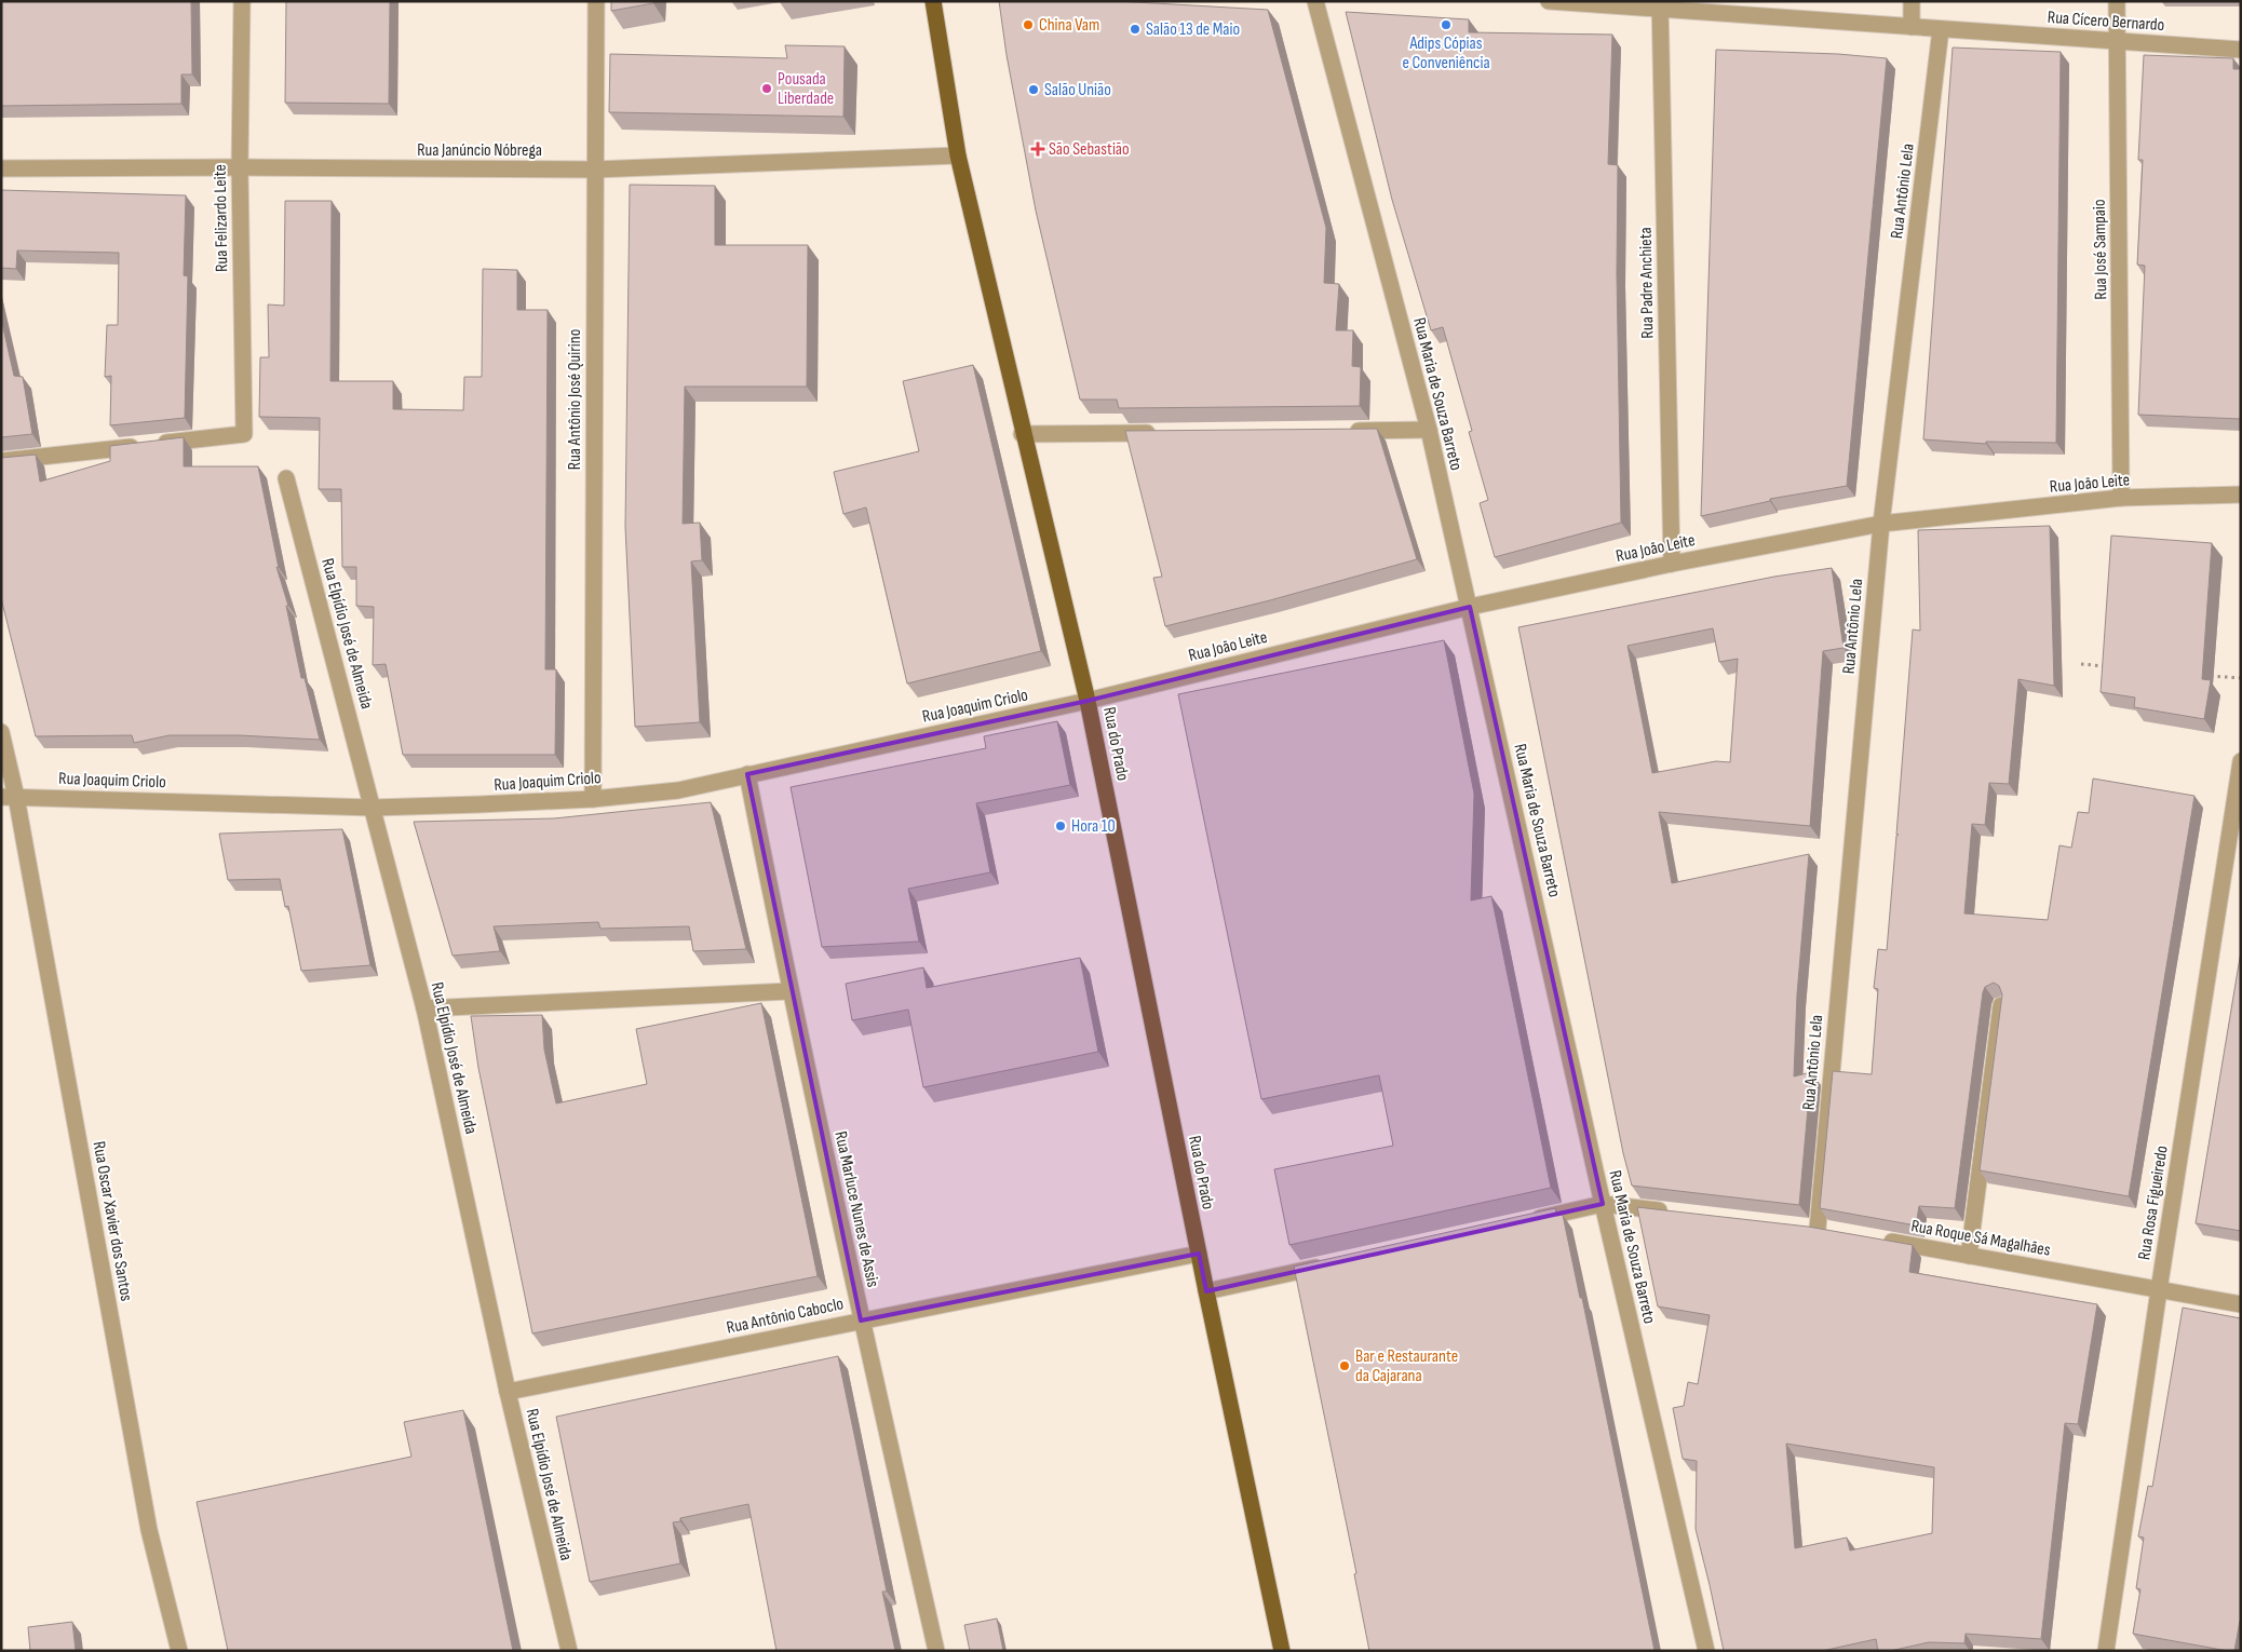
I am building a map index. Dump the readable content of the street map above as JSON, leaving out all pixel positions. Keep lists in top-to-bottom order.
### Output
{
  "streets": {
    "main road": ["Rua do Prado"],
    "street": [
      "Rua Cícero Bernardo",
      "Rua Janúncio Nóbrega",
      "Rua Antônio Lela",
      "Rua Felizardo Leite",
      "Rua José Sampaio",
      "Rua Padre Anchieta",
      "Rua Maria de Souza Barreto",
      "Rua Antônio José Quirino",
      "Rua João Leite",
      "Rua Elpídio José de Almeida",
      "Rua Joaquim Criolo",
      "Rua Rosa Figueiredo",
      "Rua Marluce Nunes de Assis",
      "Rua Oscar Xavier dos Santos",
      "Rua Roque Sá Magalhães",
      "Rua Antônio Caboclo"
    ]
  },
  "crossings": [
    ["Rua Cícero Bernardo", "Rua Antônio Lela"],
    ["Rua Cícero Bernardo", "Rua José Sampaio"],
    ["Rua Cícero Bernardo", "Rua Padre Anchieta"],
    ["Rua Janúncio Nóbrega", "Rua Felizardo Leite"],
    ["Rua Janúncio Nóbrega", "Rua Antônio José Quirino"],
    ["Rua Janúncio Nóbrega", "Rua do Prado"],
    ["Rua Antônio Lela", "Rua João Leite"],
    ["Rua José Sampaio", "Rua João Leite"],
    ["Rua Padre Anchieta", "Rua João Leite"],
    ["Rua Maria de Souza Barreto", "Rua João Leite"],
    ["Rua Antônio José Quirino", "Rua Joaquim Criolo"],
    ["Rua João Leite", "Rua Joaquim Criolo"],
    ["Rua João Leite", "Rua do Prado"],
    ["Rua Elpídio José de Almeida", "Rua Joaquim Criolo"],
    ["Rua Elpídio José de Almeida", "Rua Antônio Caboclo"],
    ["Rua Joaquim Criolo", "Rua do Prado"],
    ["Rua Joaquim Criolo", "Rua Marluce Nunes de Assis"],
    ["Rua Joaquim Criolo", "Rua Oscar Xavier dos Santos"],
    ["Rua do Prado", "Rua Antônio Caboclo"],
    ["Rua Rosa Figueiredo", "Rua Roque Sá Magalhães"],
    ["Rua Marluce Nunes de Assis", "Rua Antônio Caboclo"]
  ],
  "places": {
    "other": [
      "China Vam",
      "Adips Cópias e Conveniência",
      "Salão 13 de Maio",
      "Pousada Liberdade",
      "Salão União",
      "Hora 10",
      "Bar e Restaurante da Cajarana"
    ],
    "health": ["São Sebastião"]
  }
}
